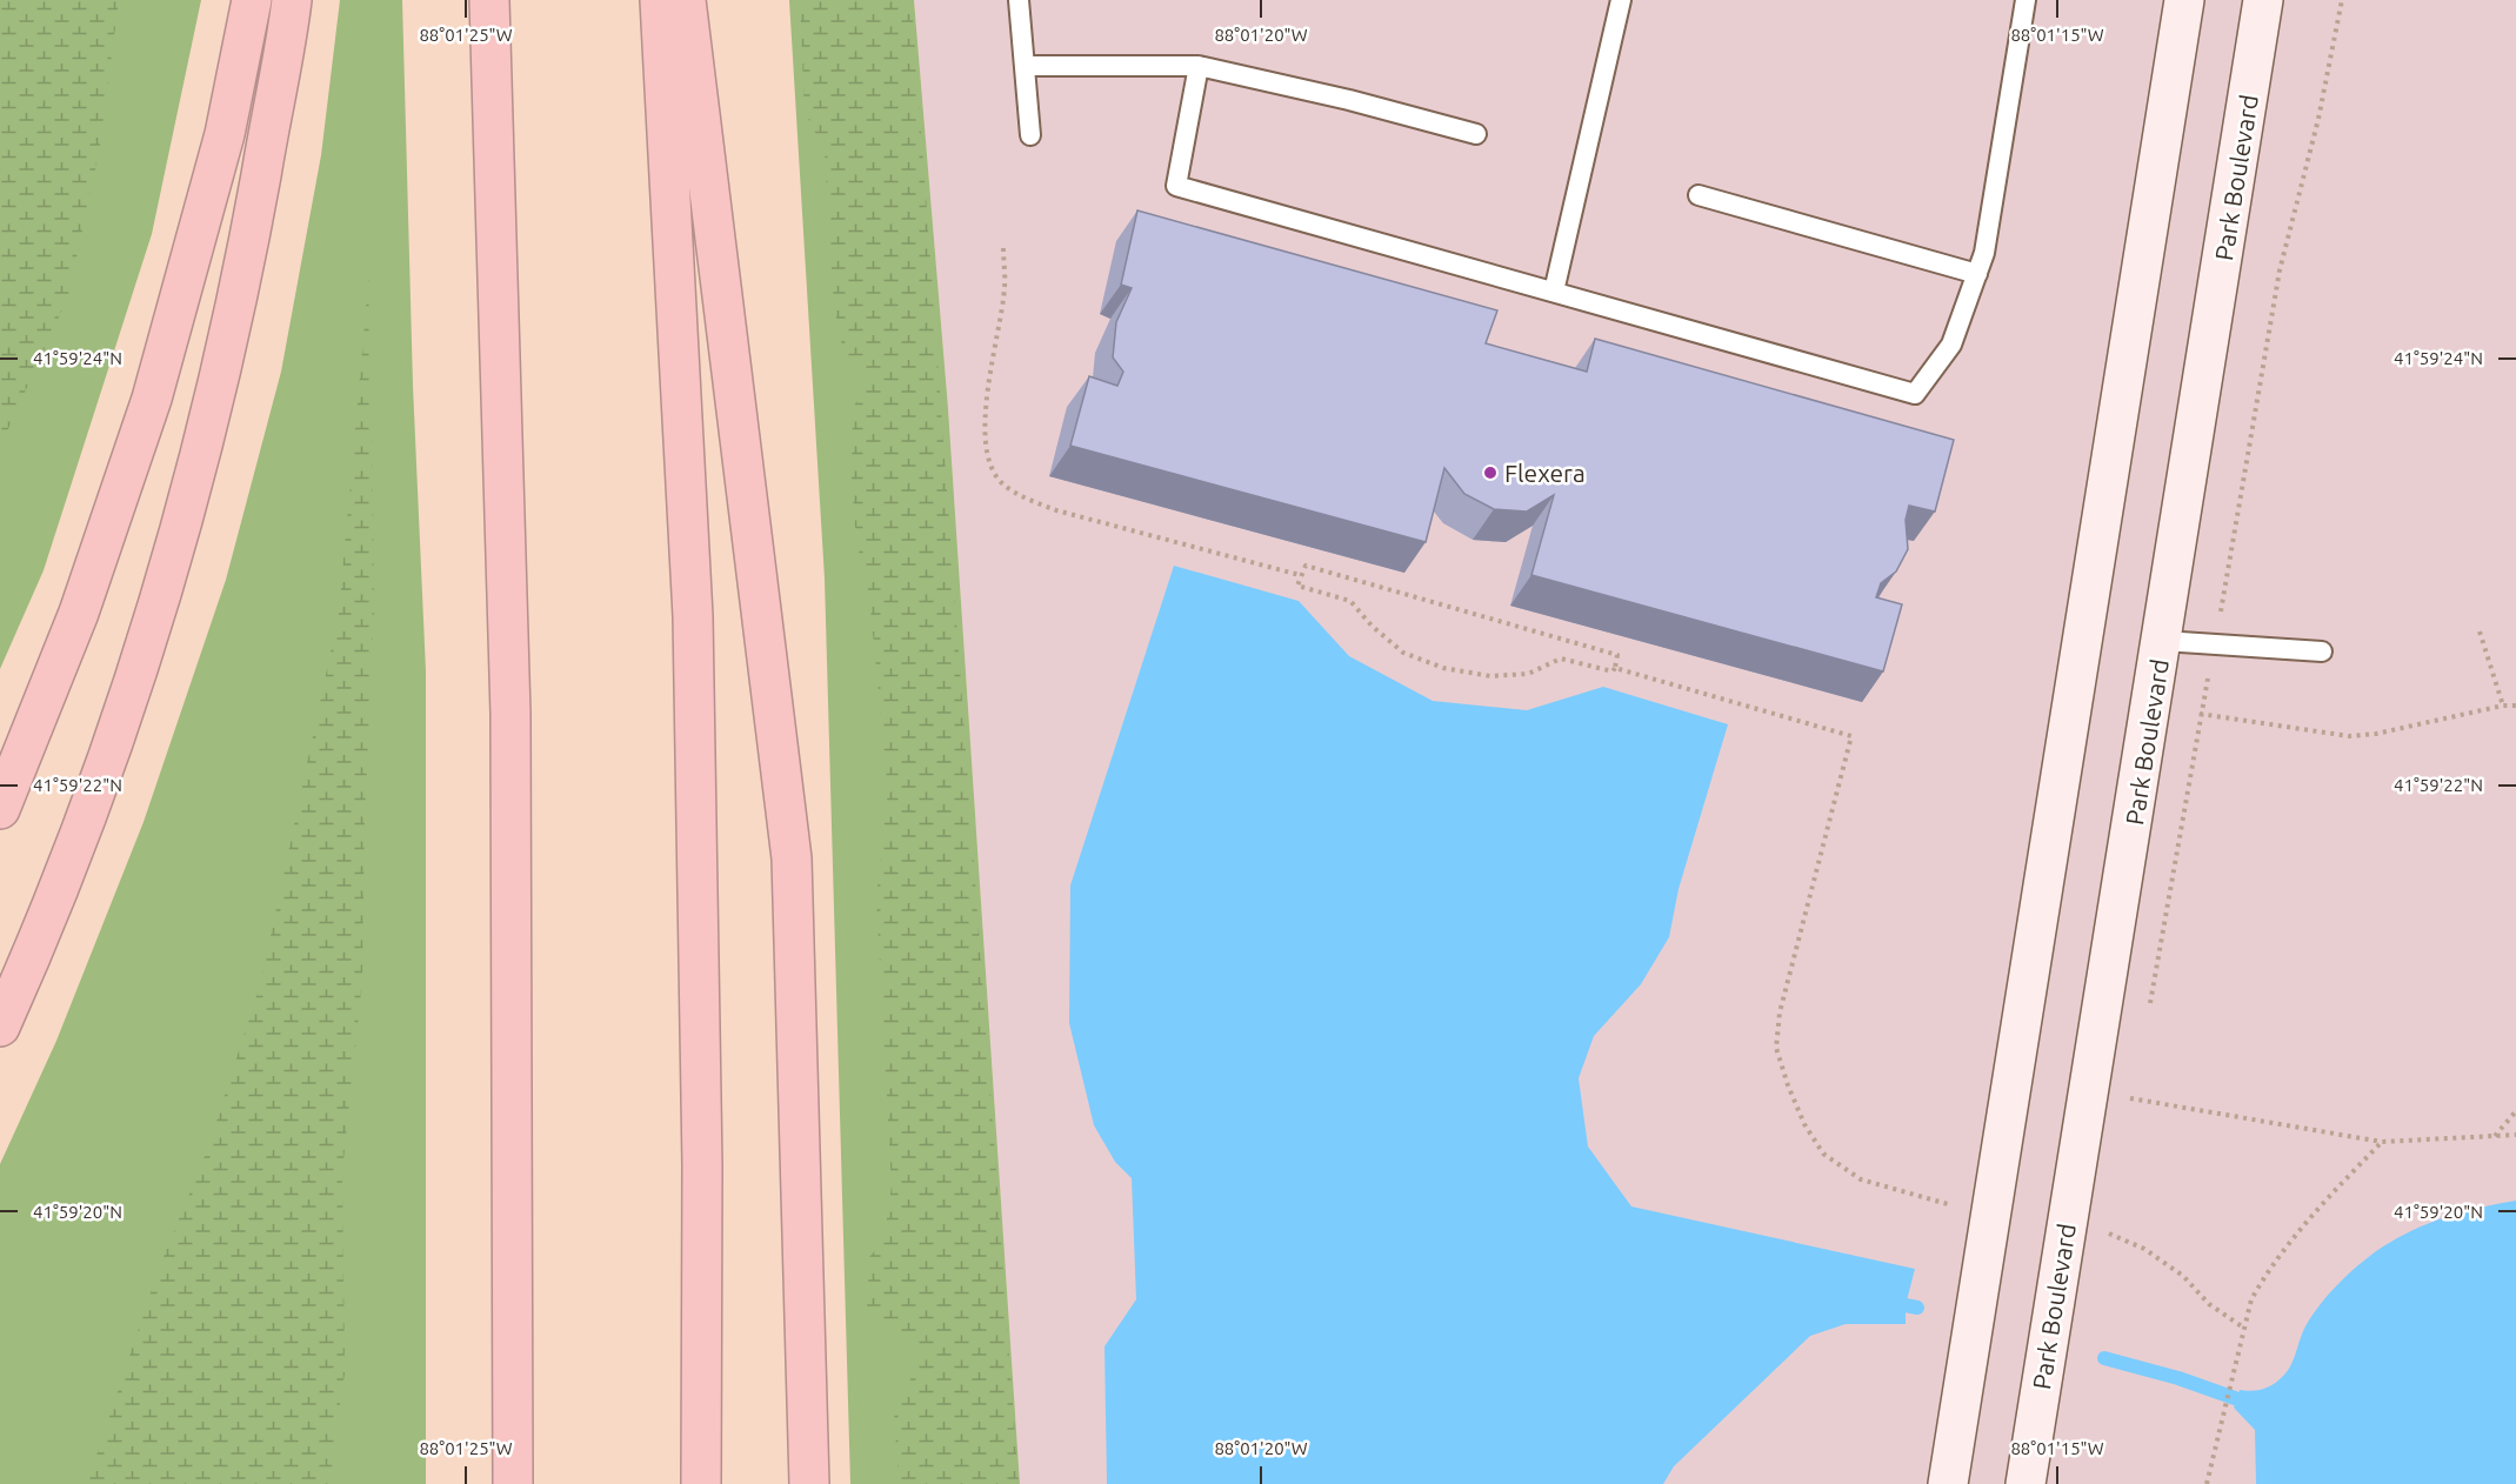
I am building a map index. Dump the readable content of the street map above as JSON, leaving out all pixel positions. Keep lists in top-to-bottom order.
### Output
{
  "streets": {
    "street": ["Park Boulevard"]
  },
  "places": ["Flexera"],
  "coordinates": [
    "88°01'25\"W",
    "88°01'20\"W",
    "88°01'15\"W",
    "41°59'24\"N",
    "41°59'22\"N",
    "41°59'20\"N"
  ]
}
